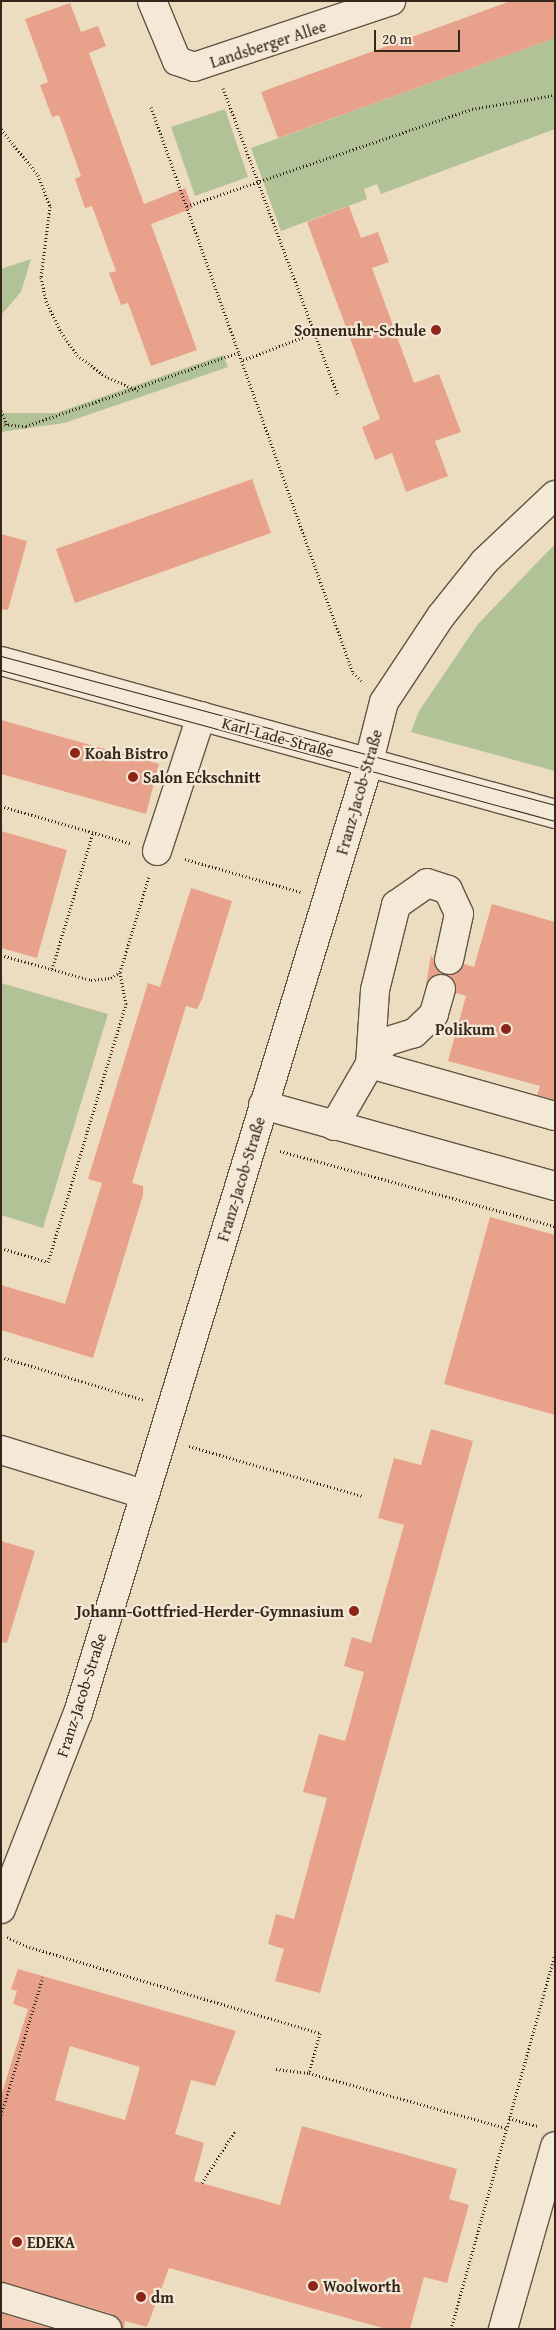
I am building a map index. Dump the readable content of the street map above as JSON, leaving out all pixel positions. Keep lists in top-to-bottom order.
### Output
{
  "streets": {
    "street": ["Landsberger Allee", "Karl-Lade-Straße", "Franz-Jacob-Straße"]
  },
  "crossings": [
    ["Karl-Lade-Straße", "Franz-Jacob-Straße"]
  ],
  "places": [
    "Sonnenuhr-Schule",
    "Koah Bistro",
    "Salon Eckschnitt",
    "Polikum",
    "Johann-Gottfried-Herder-Gymnasium",
    "EDEKA",
    "Woolworth",
    "dm"
  ],
  "scale_bar": "20 m"
}
